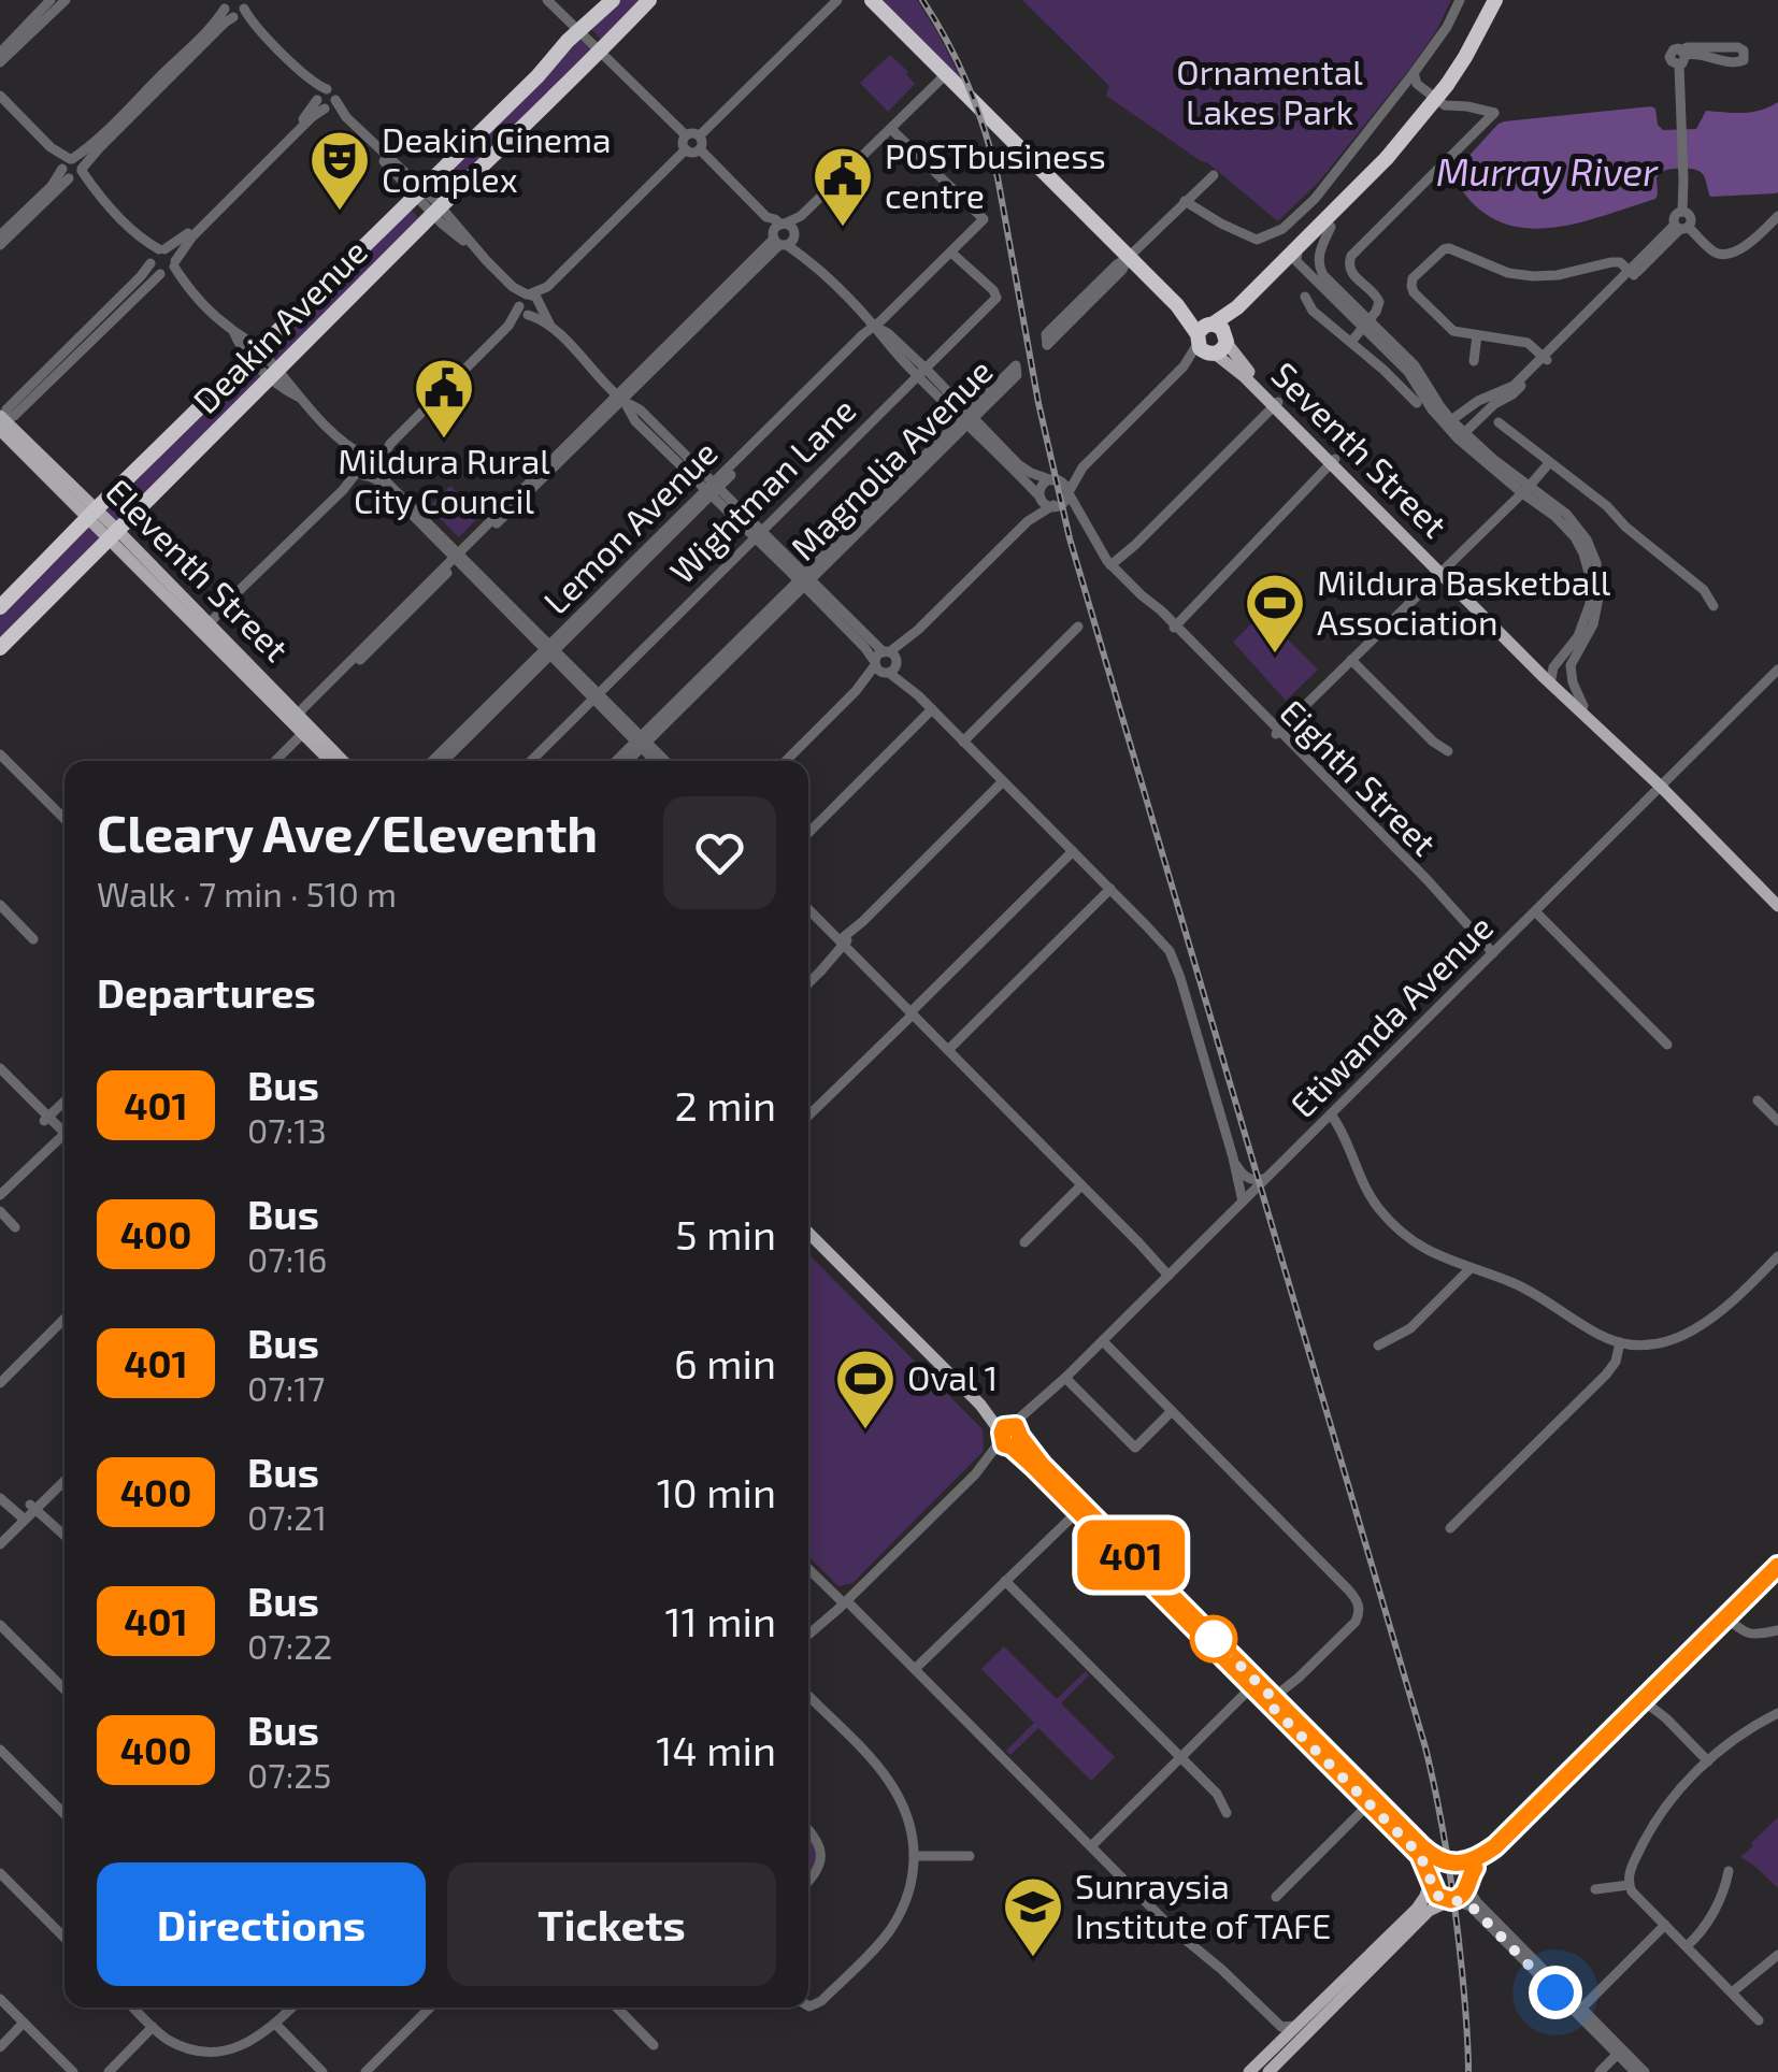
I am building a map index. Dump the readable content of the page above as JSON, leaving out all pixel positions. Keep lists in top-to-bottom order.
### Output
{
  "streets": {
    "highway": ["Deakin Avenue", "Seventh Street"],
    "main road": ["Eleventh Street"],
    "street": [
      "Magnolia Avenue",
      "Wightman Lane",
      "Lemon Avenue",
      "Eighth Street",
      "Etiwanda Avenue"
    ]
  },
  "crossings": [
    ["Deakin Avenue", "Eleventh Street"],
    ["Seventh Street", "Etiwanda Avenue"],
    ["Wightman Lane", "Lemon Avenue"],
    ["Eighth Street", "Etiwanda Avenue"]
  ],
  "water": ["Murray River"],
  "parks": ["Ornamental Lakes Park"],
  "places": {
    "theatre": ["Deakin Cinema Complex"],
    "public building": ["POSTbusiness centre", "Mildura Rural City Council"],
    "sports": ["Mildura Basketball Association", "Oval 1"],
    "school or university": ["Sunraysia Institute of TAFE"]
  },
  "lines": ["bus line 401"],
  "page": {
    "on_map": "401",
    "heading": [
      ["Cleary Ave/Eleventh", "Walk · 7 min · 510 m"],
      "Departures"
    ],
    "list": [
      {
        "mark": "401",
        "name": "Bus",
        "note": "07:13",
        "value": "2 min"
      },
      {
        "mark": "400",
        "name": "Bus",
        "note": "07:16",
        "value": "5 min"
      },
      {
        "mark": "401",
        "name": "Bus",
        "note": "07:17",
        "value": "6 min"
      },
      {
        "mark": "400",
        "name": "Bus",
        "note": "07:21",
        "value": "10 min"
      },
      {
        "mark": "401",
        "name": "Bus",
        "note": "07:22",
        "value": "11 min"
      },
      {
        "mark": "400",
        "name": "Bus",
        "note": "07:25",
        "value": "14 min"
      }
    ],
    "buttons": ["Directions", "Tickets"]
  }
}
